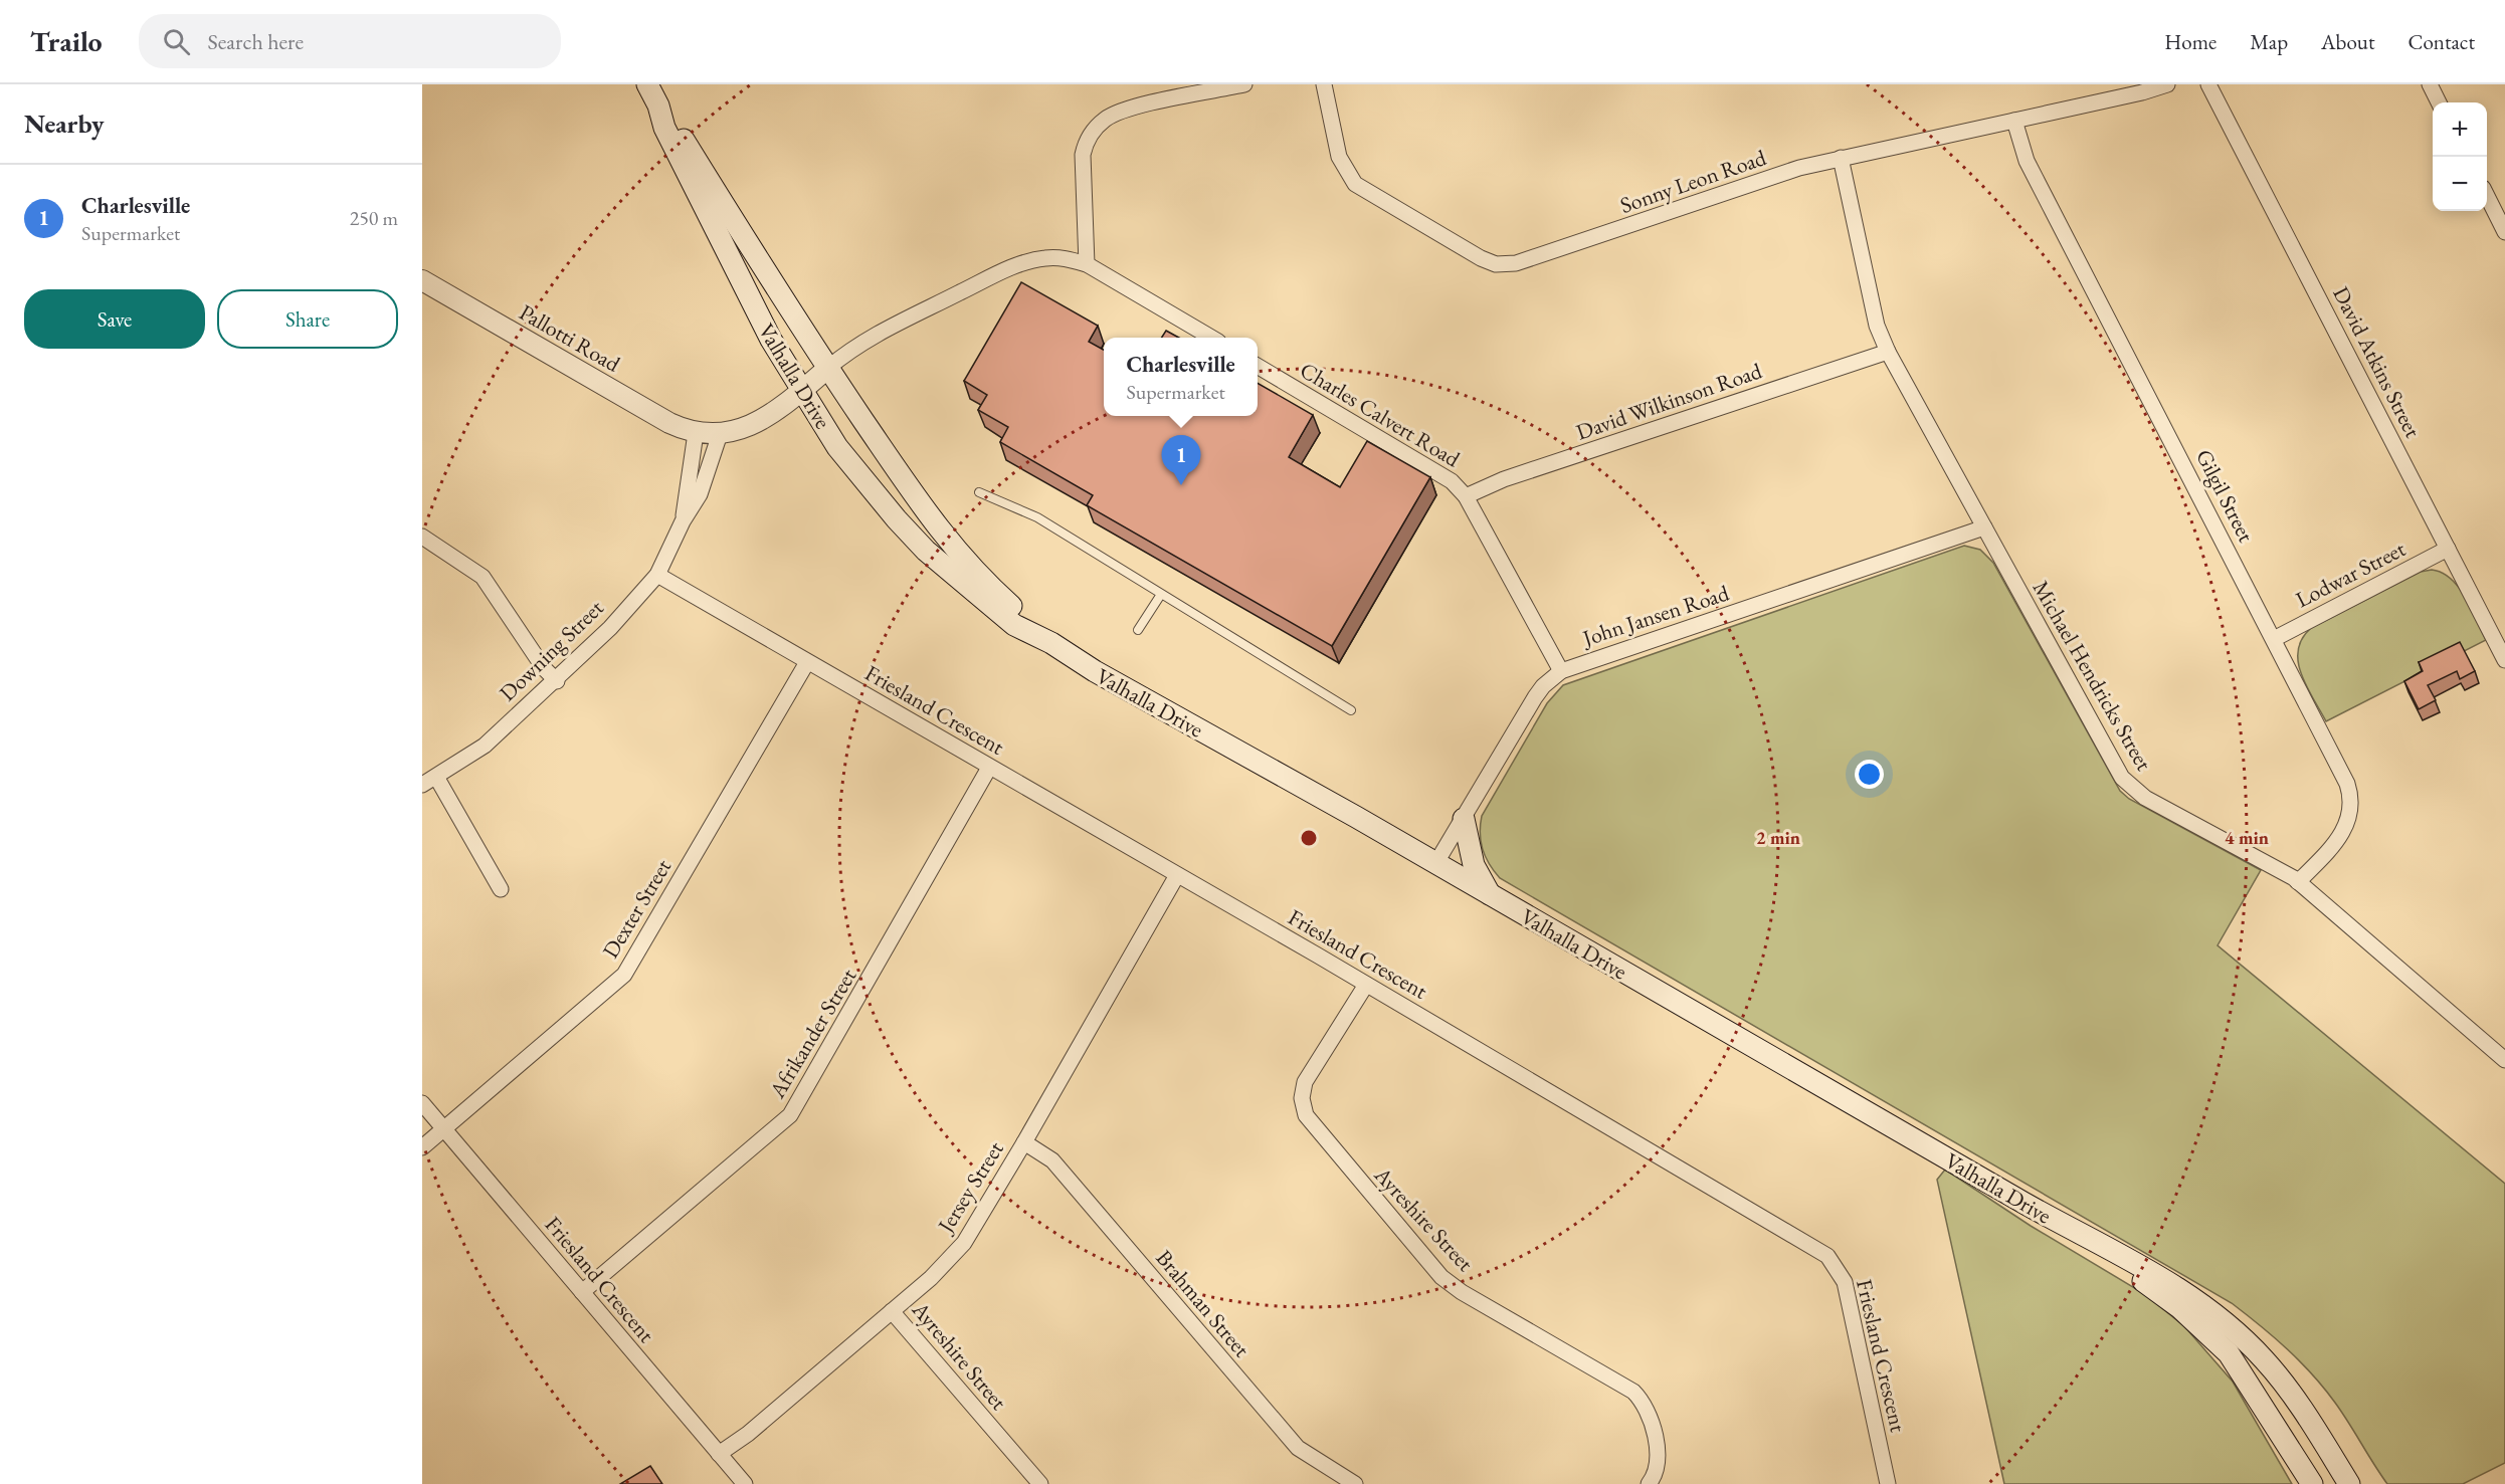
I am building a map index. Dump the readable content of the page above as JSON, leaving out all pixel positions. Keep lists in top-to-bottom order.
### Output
{
  "streets": {
    "main road": ["Valhalla Drive"],
    "street": [
      "Sonny Leon Road",
      "Pallotti Road",
      "David Atkins Street",
      "David Wilkinson Road",
      "Charles Calvert Road",
      "Gilgil Street",
      "Lodwar Street",
      "John Jansen Road",
      "Downing Street",
      "Michael Hendricks Street",
      "Friesland Crescent",
      "Dexter Street",
      "Afrikander Street",
      "Jersey Street",
      "Ayreshire Street",
      "Brahman Street"
    ]
  },
  "crossings": [
    ["Sonny Leon Road", "Gilgil Street"],
    ["Sonny Leon Road", "Michael Hendricks Street"],
    ["Pallotti Road", "Downing Street"],
    ["David Atkins Street", "Lodwar Street"],
    ["Valhalla Drive", "John Jansen Road"],
    ["David Wilkinson Road", "Charles Calvert Road"],
    ["David Wilkinson Road", "Michael Hendricks Street"],
    ["Charles Calvert Road", "John Jansen Road"],
    ["Gilgil Street", "Lodwar Street"],
    ["Gilgil Street", "Michael Hendricks Street"],
    ["John Jansen Road", "Michael Hendricks Street"],
    ["Downing Street", "Friesland Crescent"],
    ["Friesland Crescent", "Dexter Street"],
    ["Friesland Crescent", "Afrikander Street"],
    ["Friesland Crescent", "Jersey Street"],
    ["Friesland Crescent", "Ayreshire Street"],
    ["Jersey Street", "Ayreshire Street"],
    ["Jersey Street", "Brahman Street"]
  ],
  "page": {
    "header": "Trailo",
    "search": "Search here",
    "nav": [
      "Home",
      "Map",
      "About",
      "Contact"
    ],
    "heading": "Nearby",
    "map_buttons": ["+", "−"],
    "list": [
      {
        "mark": "1",
        "name": "Charlesville",
        "note": "Supermarket",
        "value": "250 m"
      }
    ],
    "buttons": ["Save", "Share"],
    "popup": ["Charlesville", "Supermarket"],
    "pins": "1"
  },
  "rings": ["2 min", "4 min"]
}
